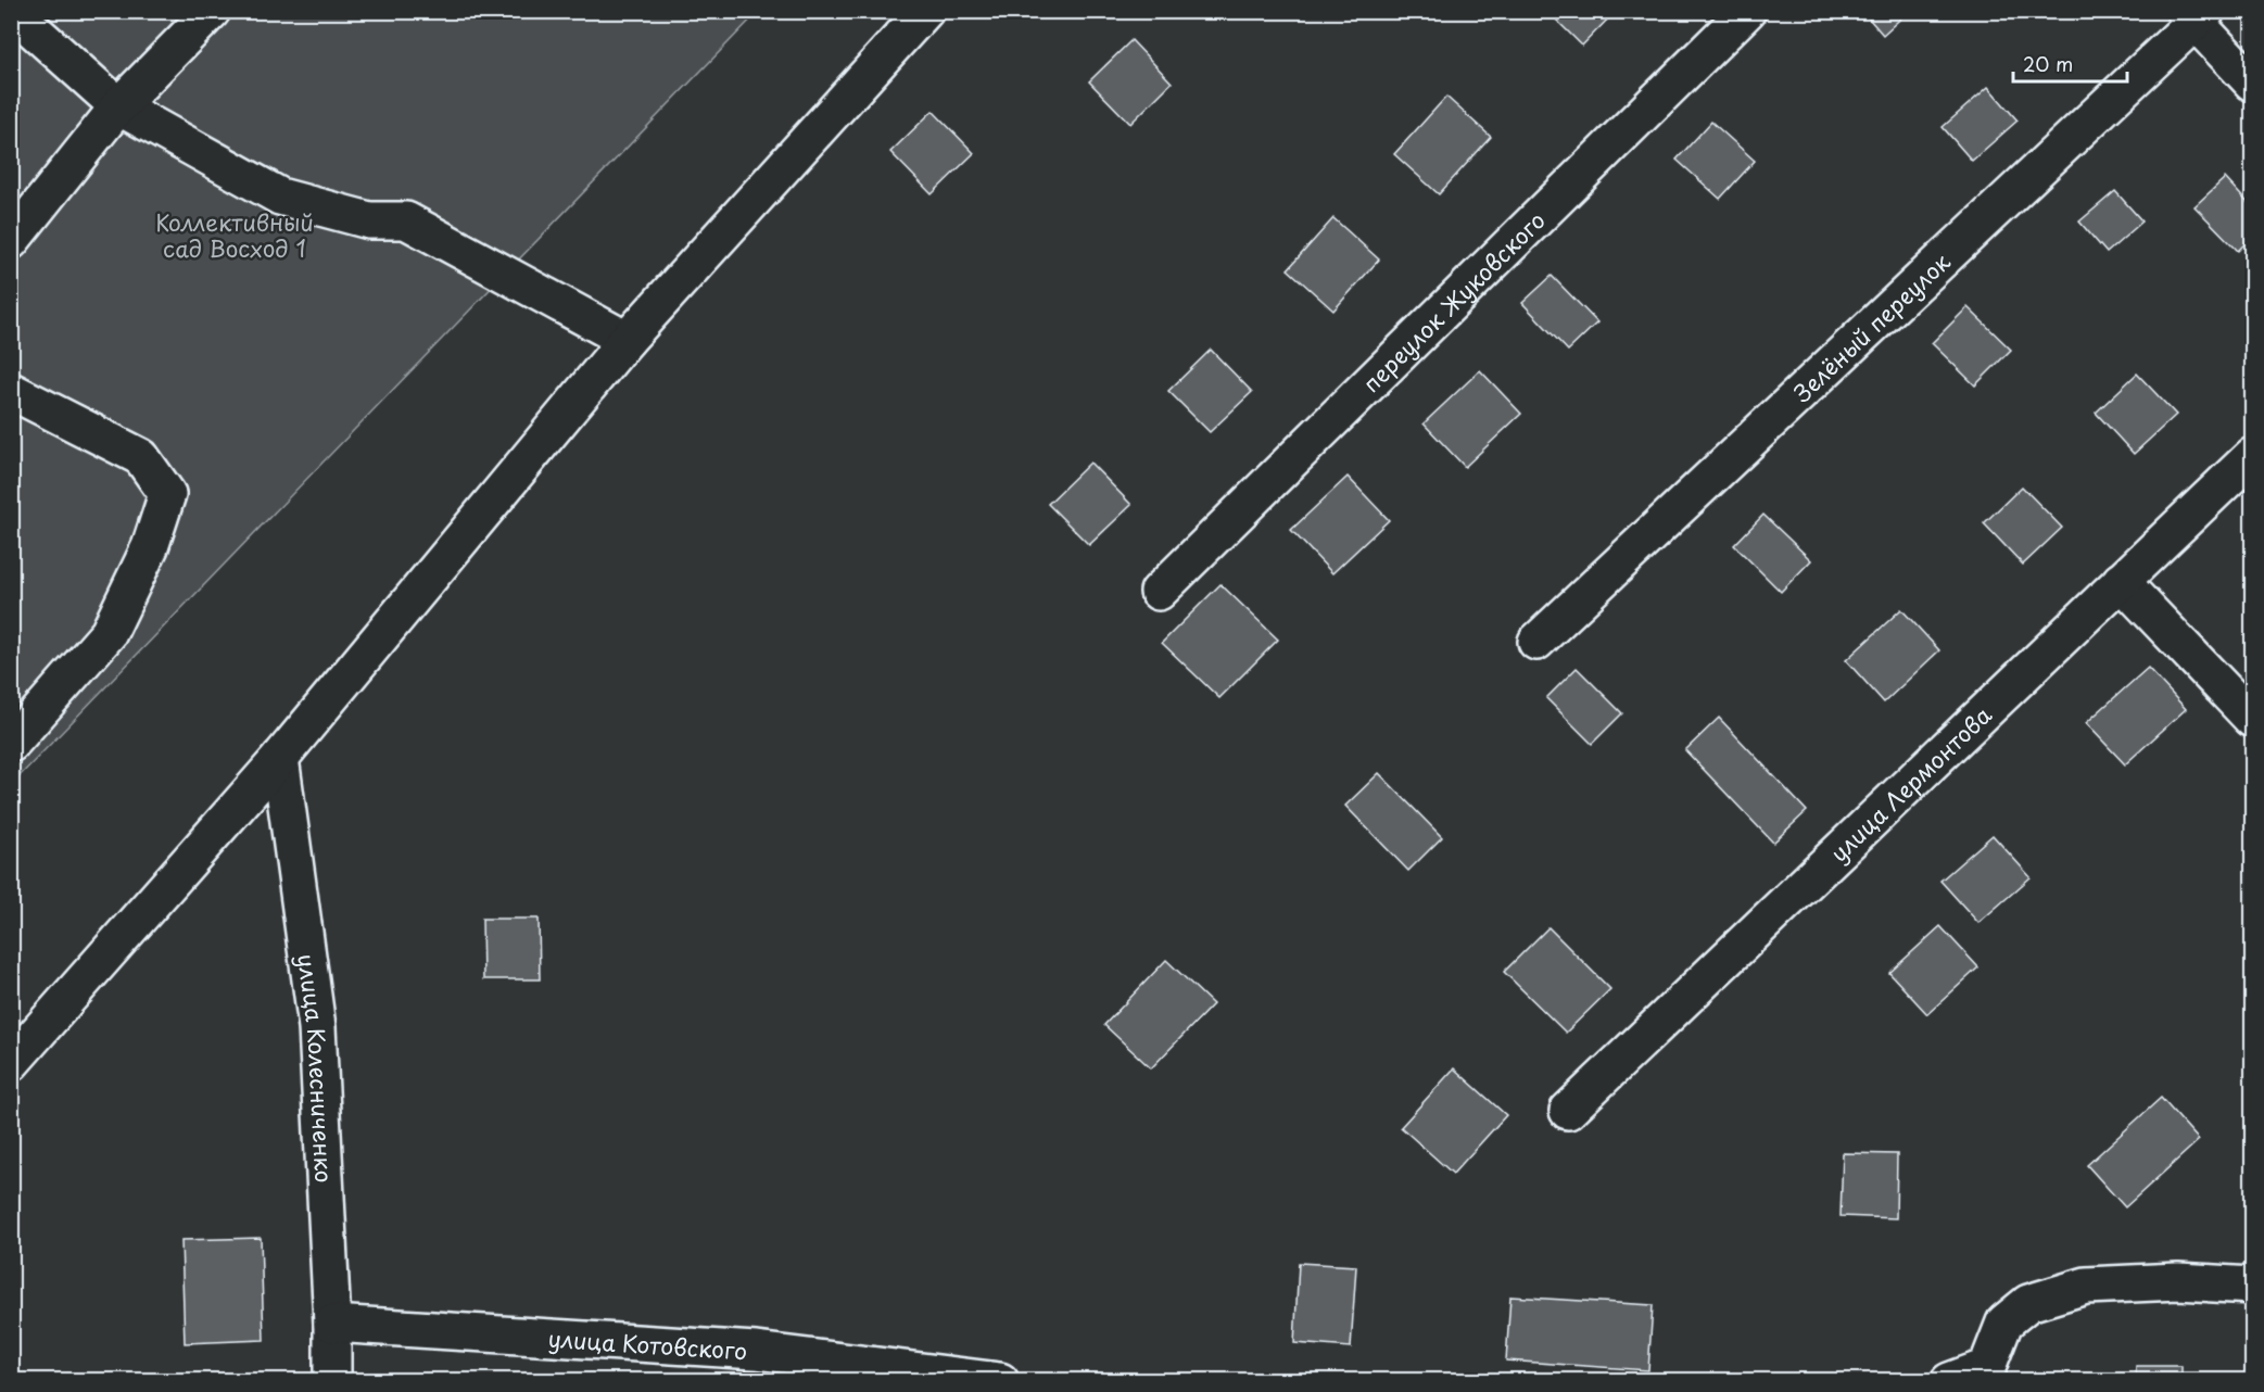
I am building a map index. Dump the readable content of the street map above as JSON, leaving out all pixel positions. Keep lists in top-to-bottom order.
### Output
{
  "streets": {
    "street": [
      "переулок Жуковского",
      "Зелёный переулок",
      "улица Лермонтова",
      "улица Колесниченко",
      "улица Котовского"
    ]
  },
  "crossings": [
    ["улица Колесниченко", "улица Котовского"]
  ],
  "parks": ["Коллективный сад Восход 1"],
  "scale_bar": "20 m"
}
